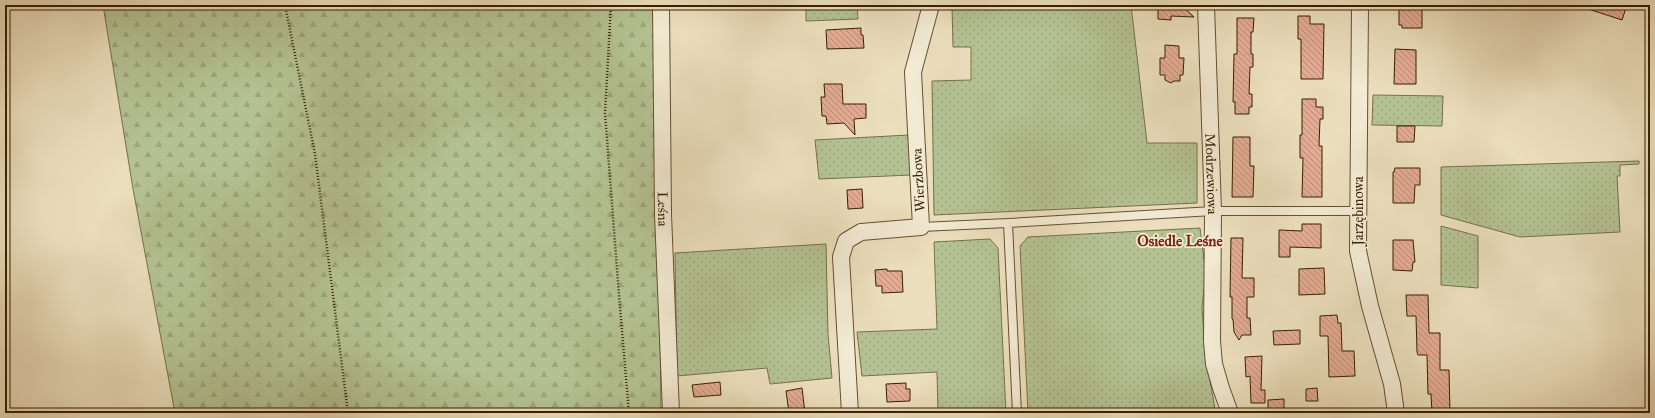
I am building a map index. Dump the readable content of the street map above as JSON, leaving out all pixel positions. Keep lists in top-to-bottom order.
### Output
{
  "streets": {
    "street": [
      "Modrzewiowa",
      "Wierzbowa",
      "Leśna",
      "Jarzębinowa"
    ]
  },
  "districts": ["Osiedle Leśne"]
}
